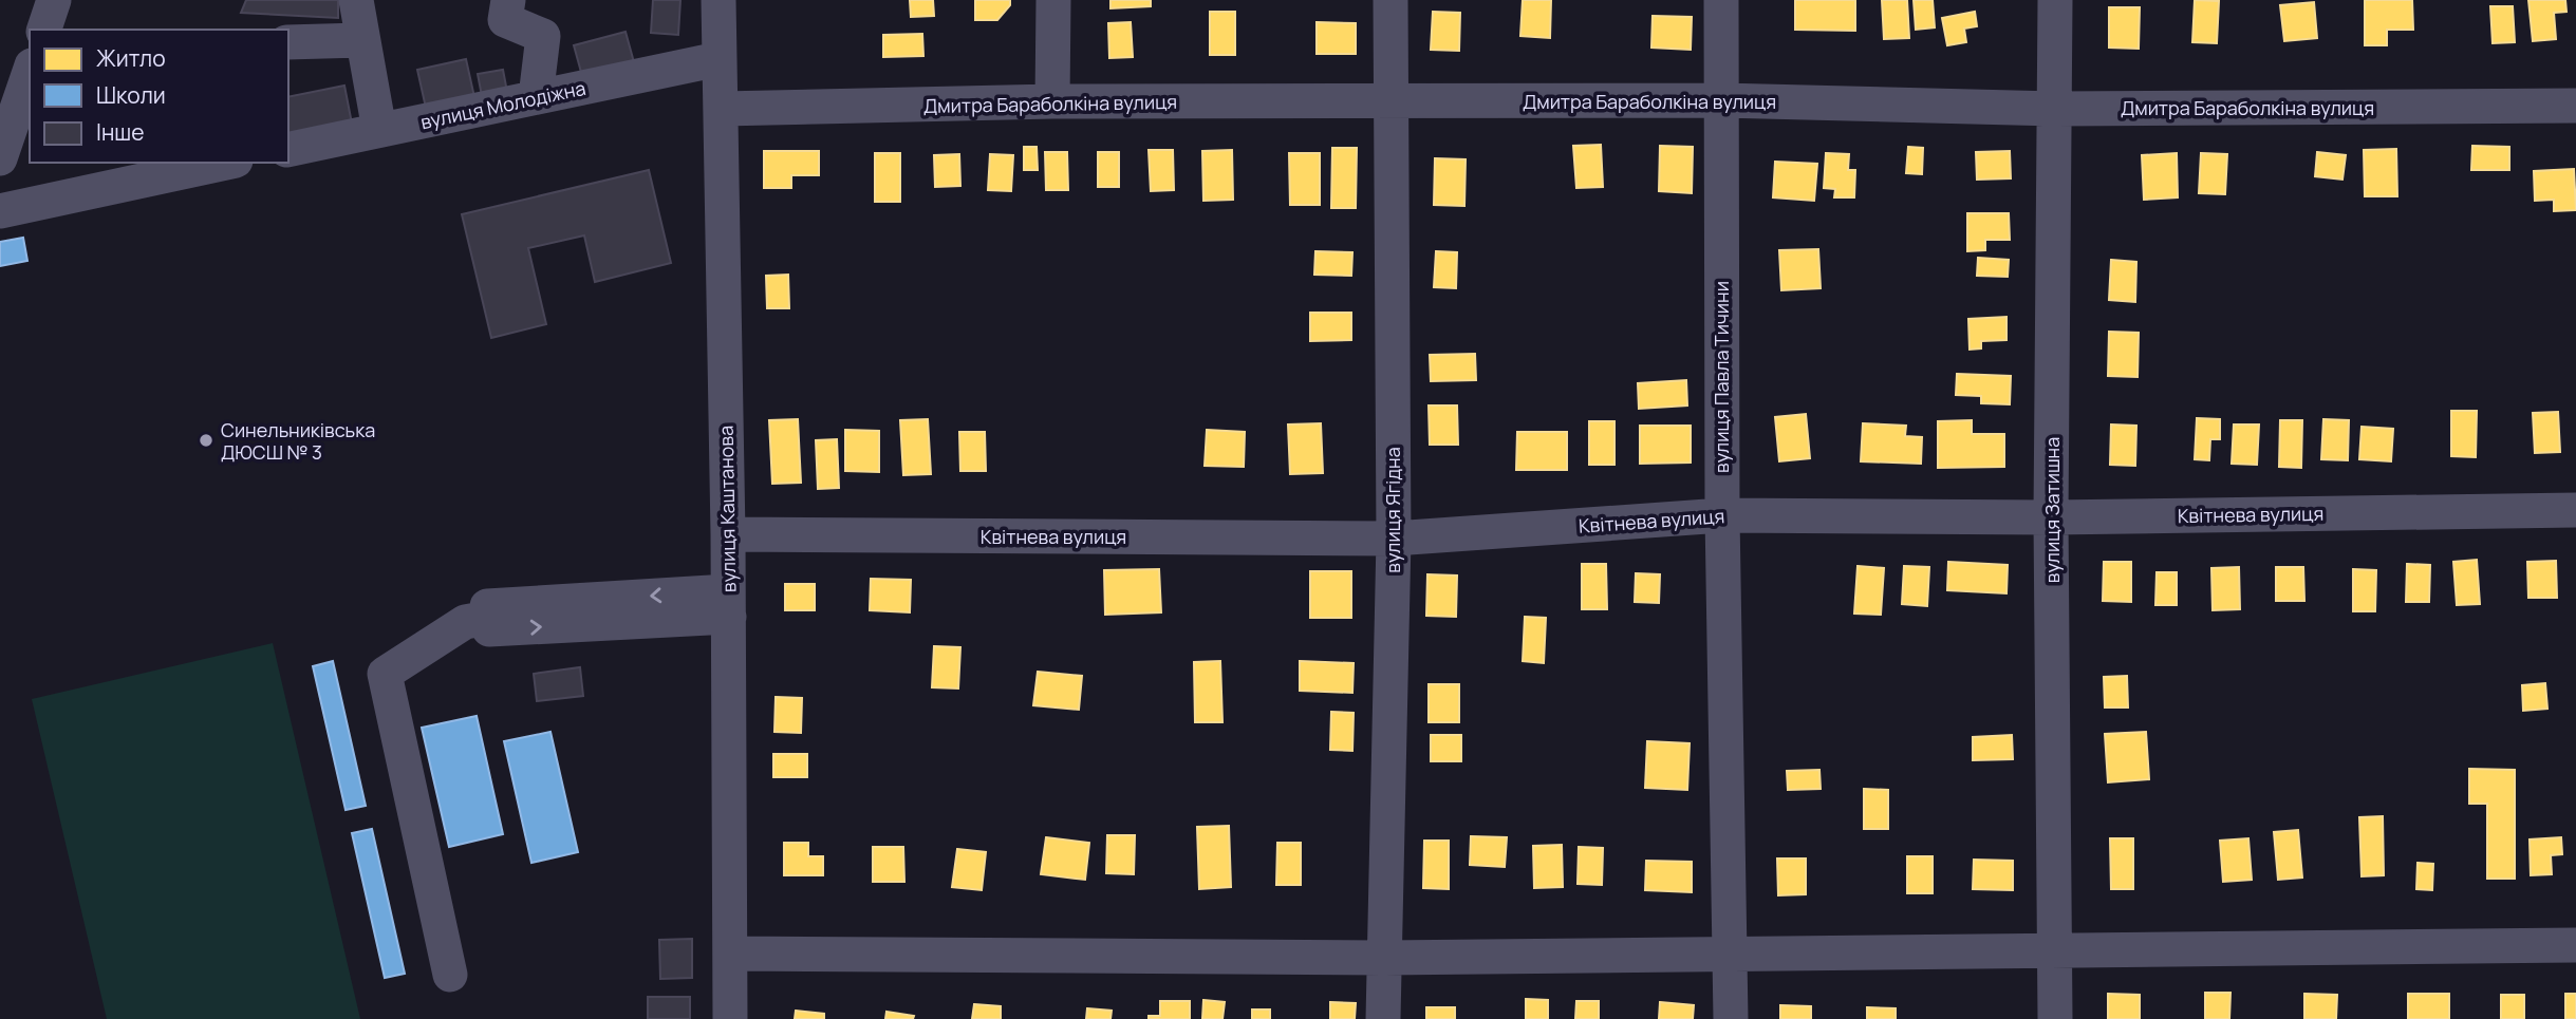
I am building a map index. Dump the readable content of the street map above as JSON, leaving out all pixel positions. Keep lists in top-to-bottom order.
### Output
{
  "streets": {
    "street": [
      "Дмитра Бараболкіна вулиця",
      "вулиця Молодіжна",
      "вулиця Павла Тичини",
      "вулиця Каштанова",
      "вулиця Ягідна",
      "вулиця Затишна",
      "Квітнева вулиця"
    ]
  },
  "crossings": [
    ["Дмитра Бараболкіна вулиця", "вулиця Павла Тичини"],
    ["Дмитра Бараболкіна вулиця", "вулиця Каштанова"],
    ["Дмитра Бараболкіна вулиця", "вулиця Ягідна"],
    ["Дмитра Бараболкіна вулиця", "вулиця Затишна"],
    ["вулиця Молодіжна", "вулиця Каштанова"],
    ["вулиця Павла Тичини", "Квітнева вулиця"],
    ["вулиця Каштанова", "Квітнева вулиця"],
    ["вулиця Ягідна", "Квітнева вулиця"],
    ["вулиця Затишна", "Квітнева вулиця"]
  ],
  "places": ["Синельниківська ДЮСШ № 3"],
  "legend": ["Житло", "Школи", "Інше"]
}
